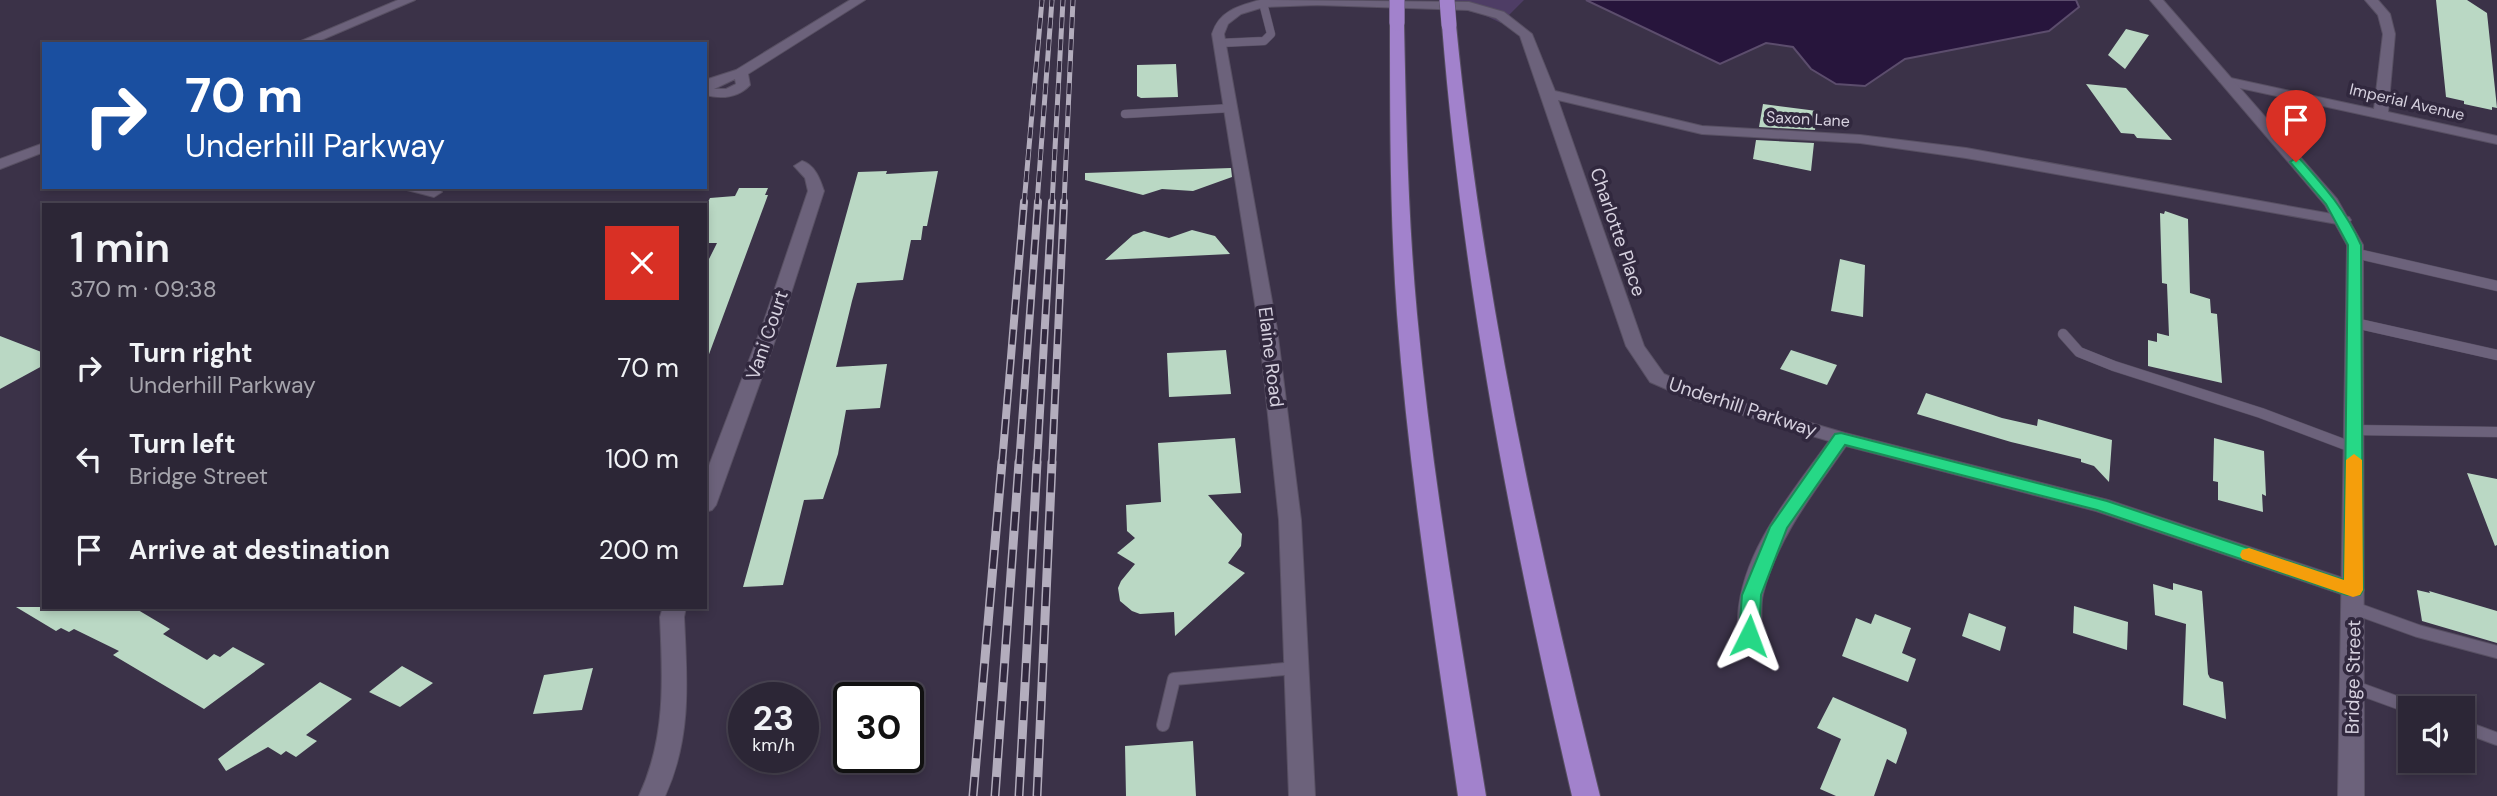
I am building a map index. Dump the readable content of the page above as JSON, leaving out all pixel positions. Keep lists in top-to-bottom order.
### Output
{
  "streets": {
    "street": [
      "Imperial Avenue",
      "Saxon Lane",
      "Charlotte Place",
      "Vani Court",
      "Elaine Road",
      "Underhill Parkway",
      "Bridge Street"
    ]
  },
  "crossings": [
    ["Imperial Avenue", "Bridge Street"],
    ["Saxon Lane", "Charlotte Place"],
    ["Saxon Lane", "Bridge Street"],
    ["Charlotte Place", "Underhill Parkway"],
    ["Underhill Parkway", "Bridge Street"]
  ],
  "page": {
    "turn": ["70 m", "Underhill Parkway"],
    "heading": ["1 min", "370 m · 09:38"],
    "list": [
      {
        "name": "Turn right",
        "note": "Underhill Parkway",
        "value": "70 m"
      },
      {
        "name": "Turn left",
        "note": "Bridge Street",
        "value": "100 m"
      },
      {
        "name": "Arrive at destination",
        "value": "200 m"
      }
    ],
    "speed": "23 km/h",
    "limit": "30"
  }
}
